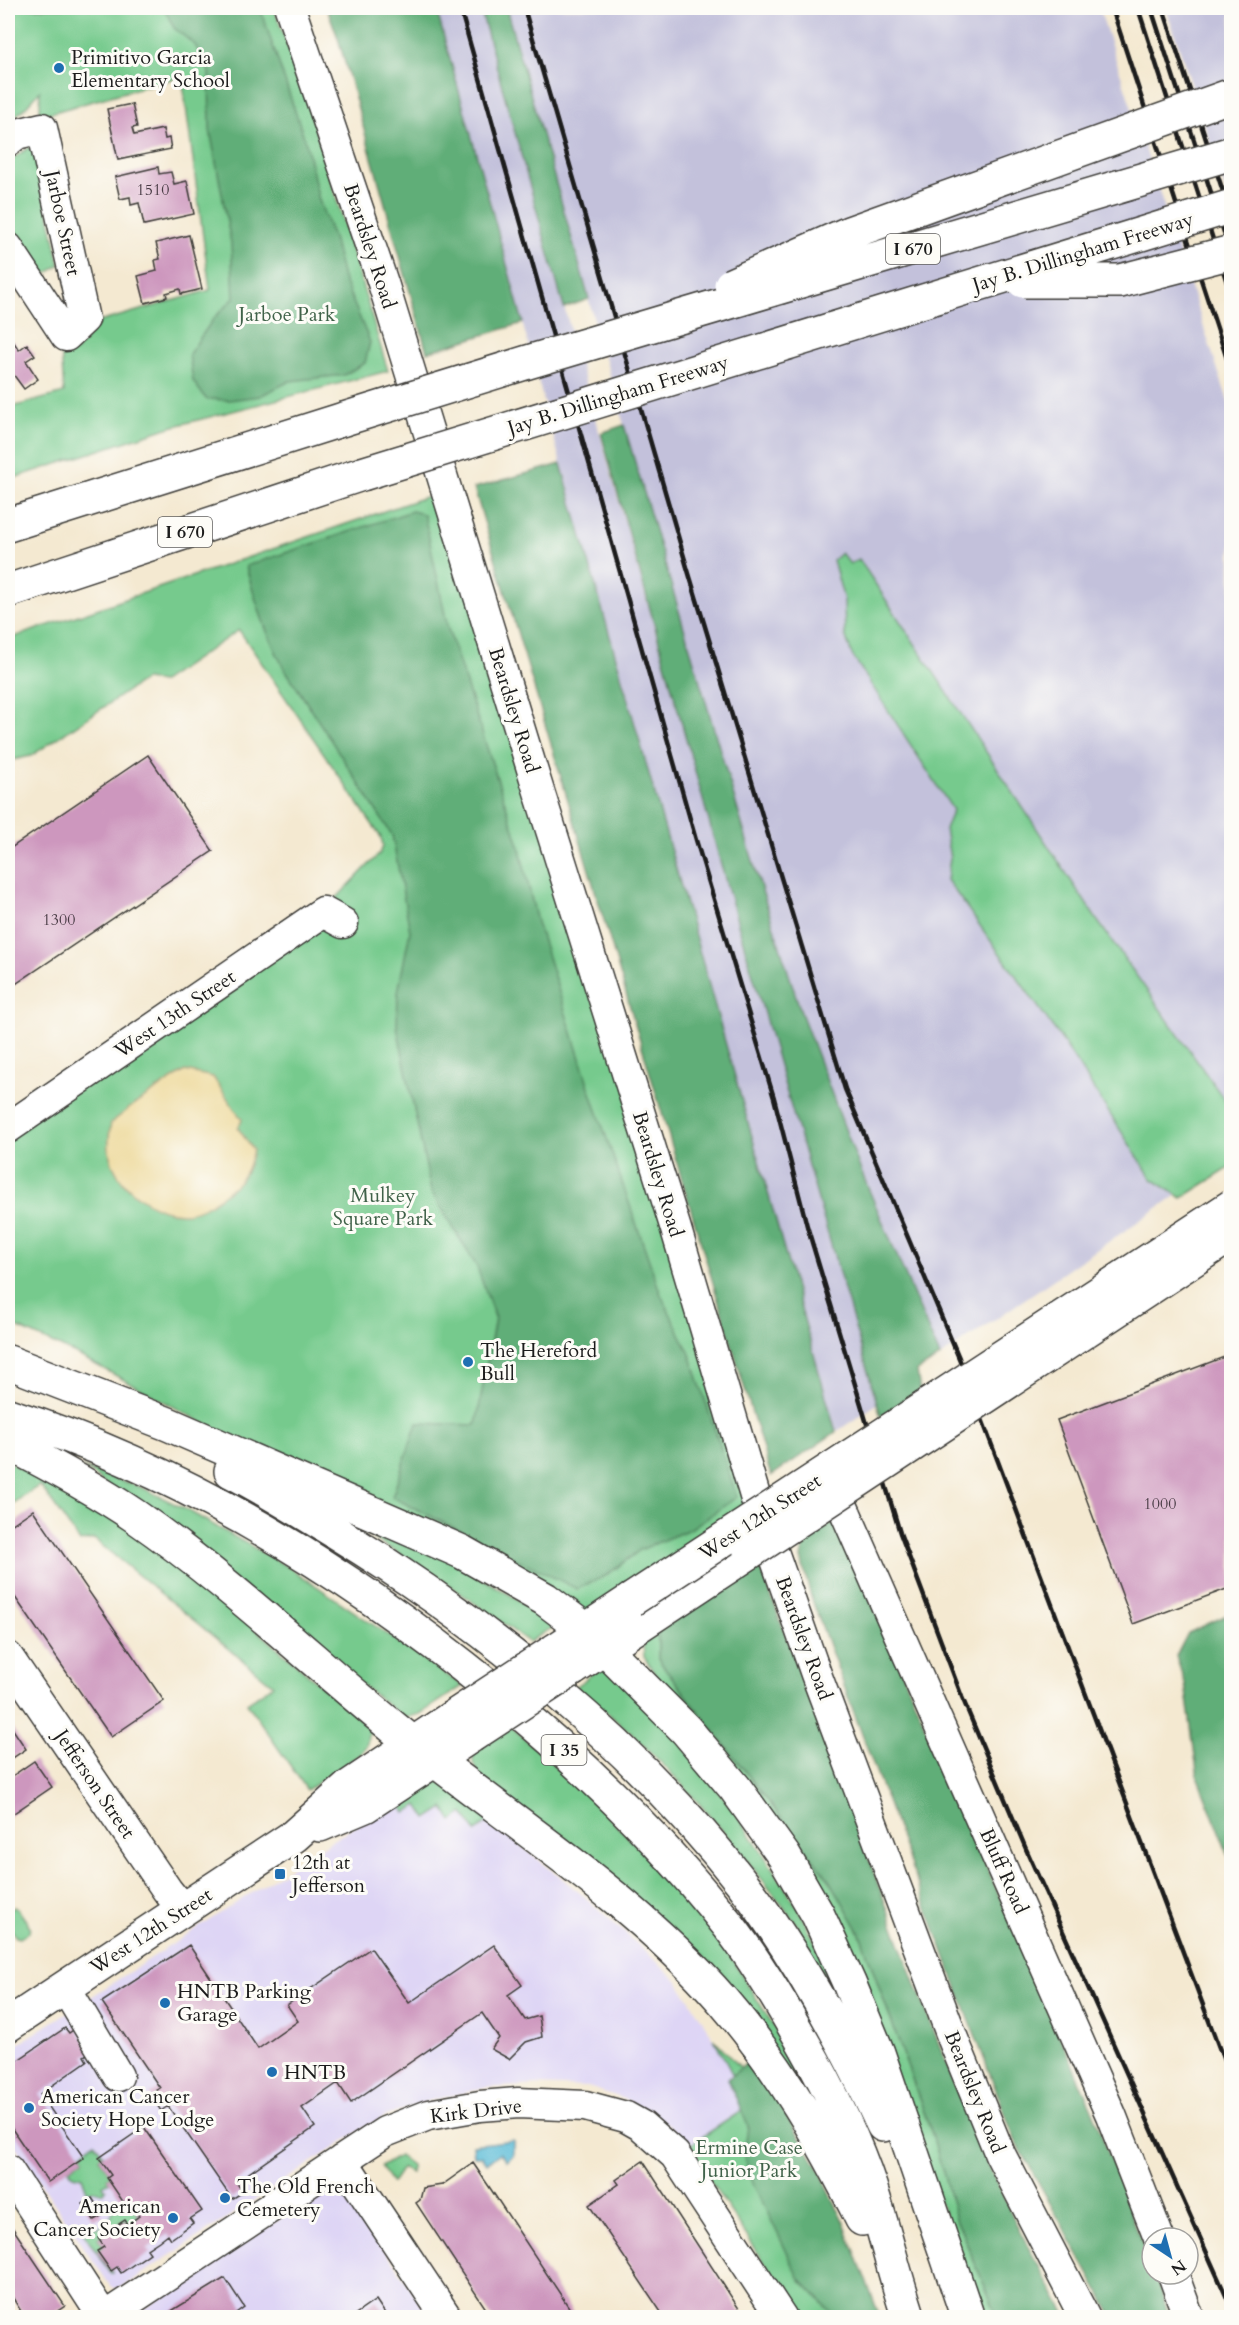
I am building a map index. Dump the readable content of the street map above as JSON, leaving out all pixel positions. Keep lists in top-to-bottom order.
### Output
{
  "streets": {
    "main road": [
      "I 670",
      "Jay B. Dillingham Freeway",
      "West 12th Street",
      "I 35"
    ],
    "street": [
      "Jarboe Street",
      "Beardsley Road",
      "West 13th Street",
      "Jefferson Street",
      "Bluff Road",
      "Kirk Drive"
    ]
  },
  "crossings": [
    ["West 12th Street", "Jefferson Street"]
  ],
  "parks": ["Jarboe Park", "Mulkey Square Park", "Ermine Case Junior Park"],
  "places": {
    "other": [
      "Primitivo Garcia Elementary School",
      "The Hereford Bull",
      "HNTB Parking Garage",
      "HNTB",
      "American Cancer Society Hope Lodge",
      "The Old French Cemetery",
      "American Cancer Society"
    ],
    "transit": ["12th at Jefferson"]
  },
  "house_numbers": ["1510", "1300", "1000"],
  "north": "bottom right"
}
